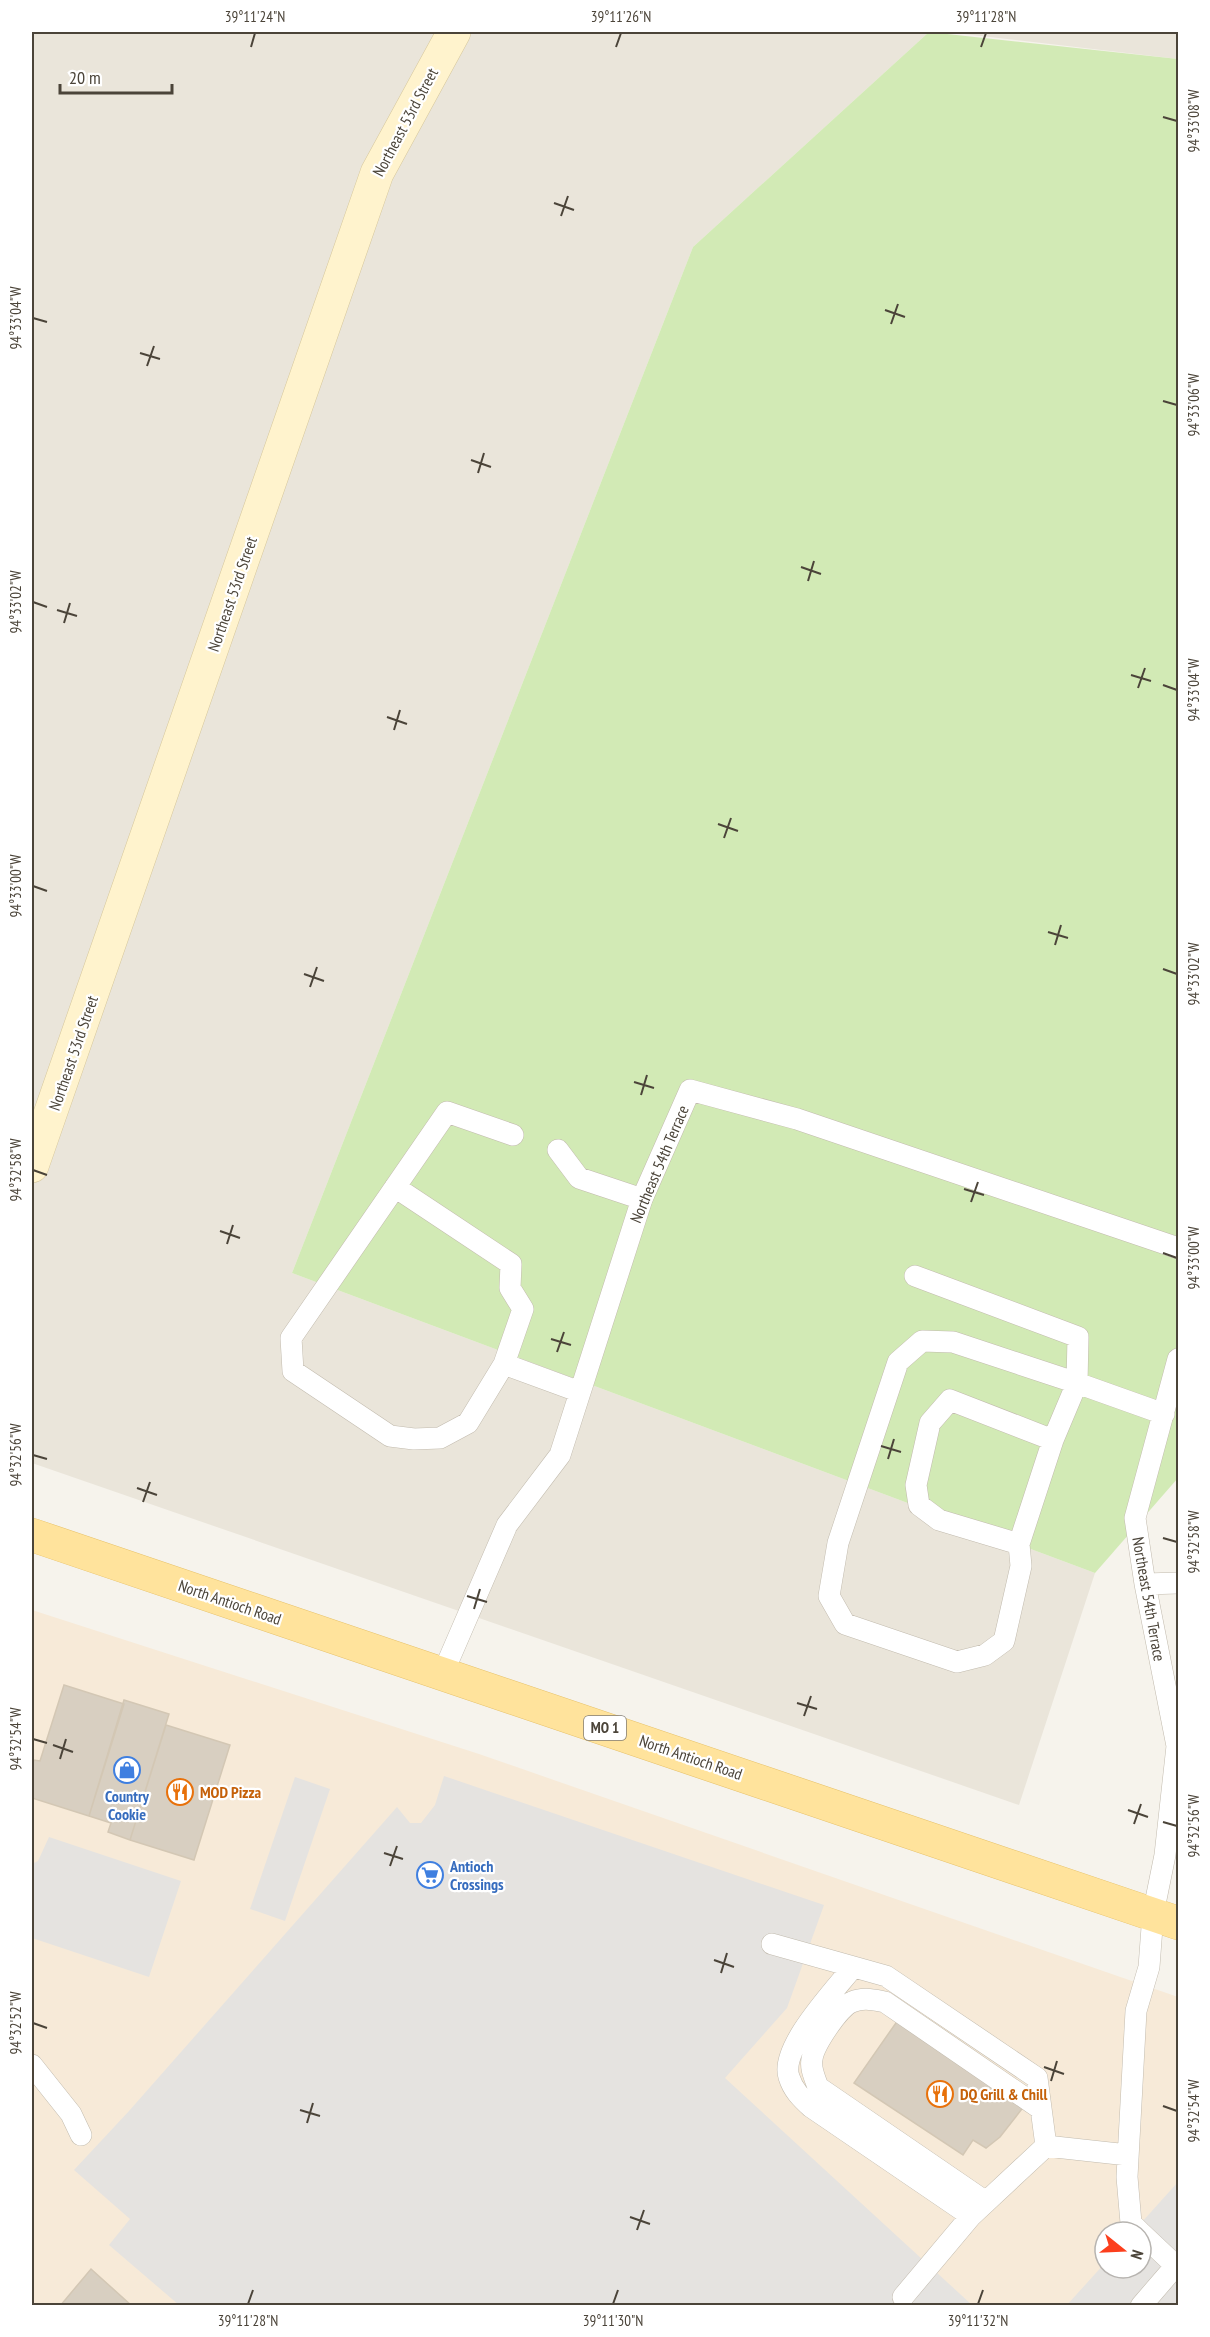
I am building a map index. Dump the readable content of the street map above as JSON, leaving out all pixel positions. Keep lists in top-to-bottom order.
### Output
{
  "streets": {
    "main road": ["North Antioch Road", "MO 1"],
    "street": ["Northeast 53rd Street"],
    "lane": ["Northeast 54th Terrace"]
  },
  "crossings": [
    ["Northeast 54th Terrace", "North Antioch Road"]
  ],
  "places": {
    "shop": ["Country Cookie"],
    "restaurant": ["MOD Pizza", "DQ Grill & Chill"],
    "supermarket": ["Antioch Crossings"]
  },
  "scale_bar": "20 m",
  "north": "right",
  "coordinates": [
    "39°11'24\"N",
    "39°11'26\"N",
    "39°11'28\"N",
    "94°33'08\"W",
    "94°33'04\"W",
    "94°33'06\"W",
    "94°33'02\"W",
    "94°33'00\"W",
    "94°32'58\"W",
    "94°32'56\"W",
    "94°32'54\"W",
    "94°32'52\"W",
    "39°11'30\"N",
    "39°11'32\"N"
  ]
}
